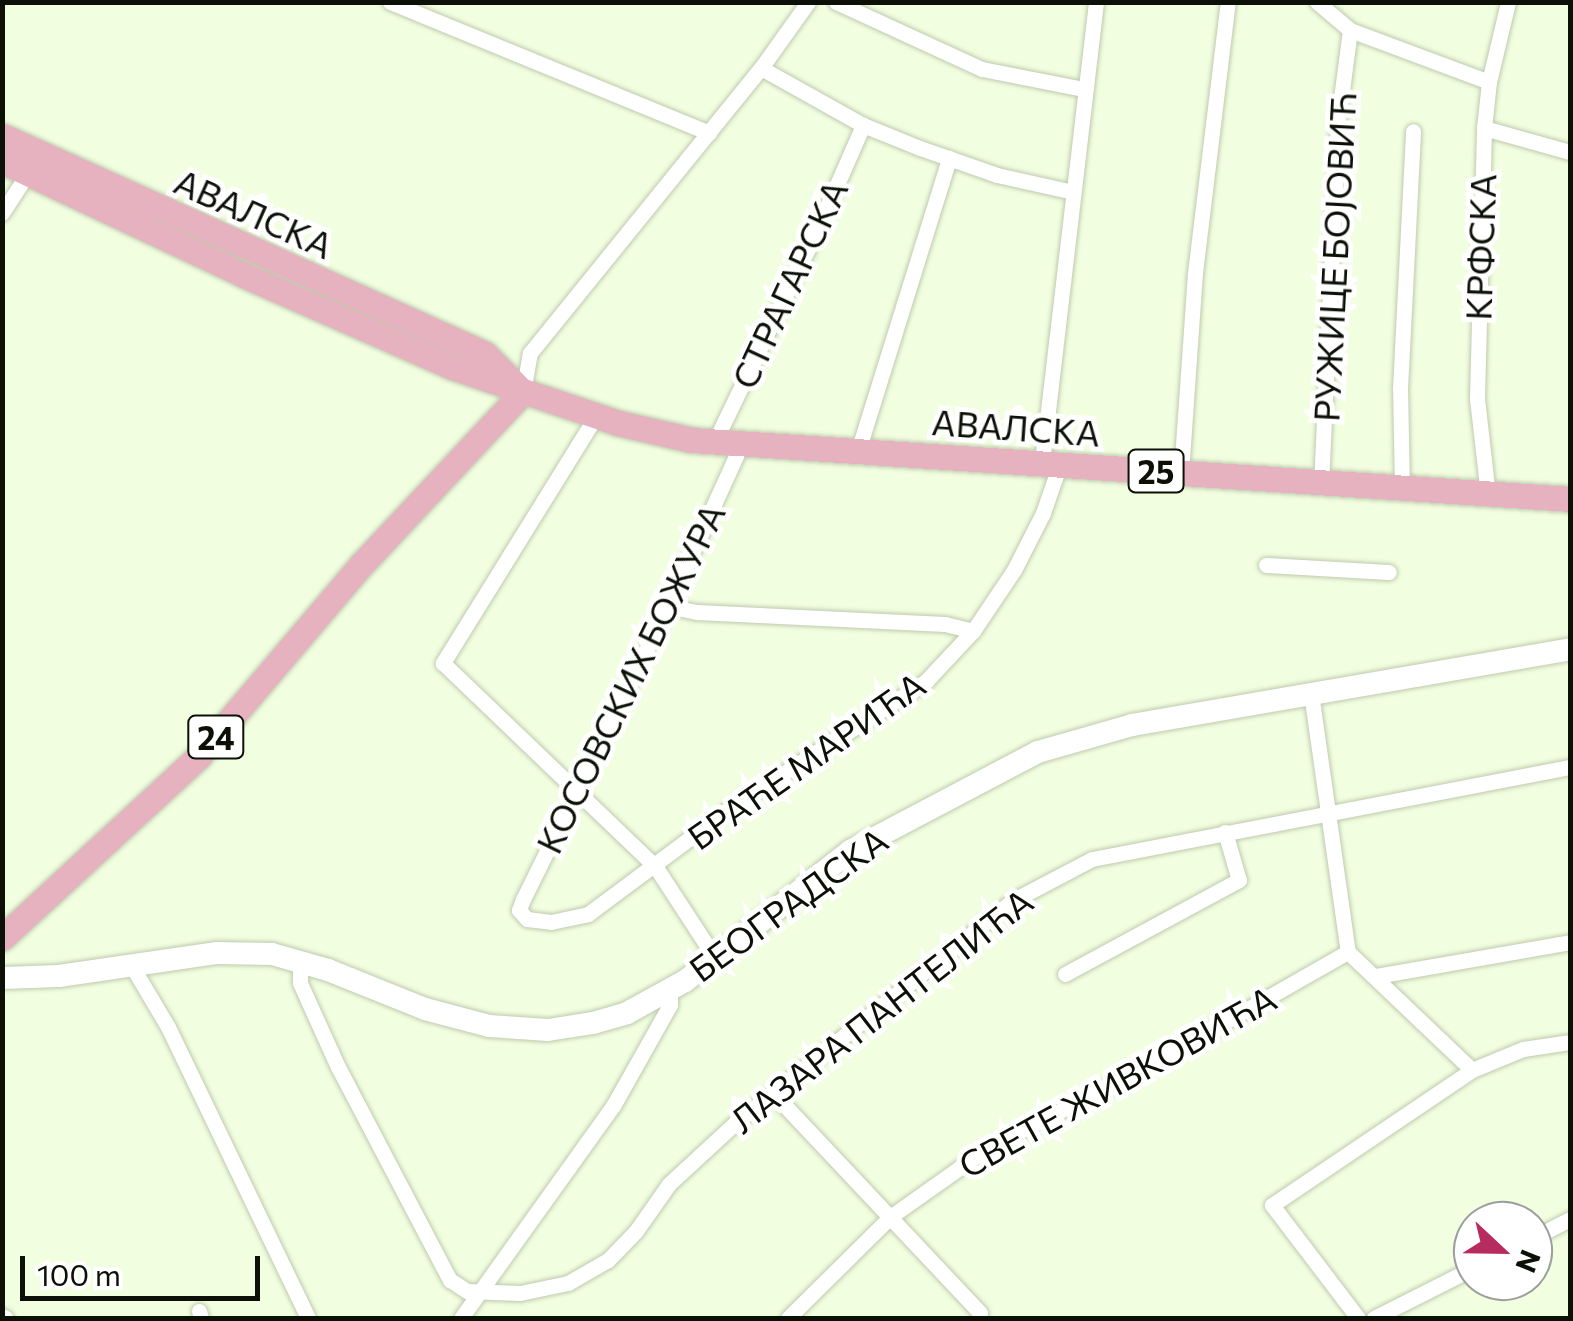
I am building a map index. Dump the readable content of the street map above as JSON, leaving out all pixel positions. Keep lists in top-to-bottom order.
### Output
{
  "streets": {
    "main road": ["АВАЛСКА", "25", "24"],
    "street": [
      "КРФСКА",
      "РУЖИЦЕ БОЈОВИЋ",
      "СТРАГАРСКА",
      "КОСОВСКИХ БОЖУРА",
      "БРАЋЕ МАРИЋА",
      "БЕОГРАДСКА",
      "ЛАЗАРА ПАНТЕЛИЋА",
      "СВЕТЕ ЖИВКОВИЋА"
    ]
  },
  "crossings": [
    ["АВАЛСКА", "КРФСКА"],
    ["АВАЛСКА", "РУЖИЦЕ БОЈОВИЋ"],
    ["АВАЛСКА", "СТРАГАРСКА"],
    ["АВАЛСКА", "КОСОВСКИХ БОЖУРА"],
    ["АВАЛСКА", "24"],
    ["АВАЛСКА", "БРАЋЕ МАРИЋА"],
    ["КОСОВСКИХ БОЖУРА", "БРАЋЕ МАРИЋА"]
  ],
  "scale_bar": "100 m",
  "north": "right"
}
